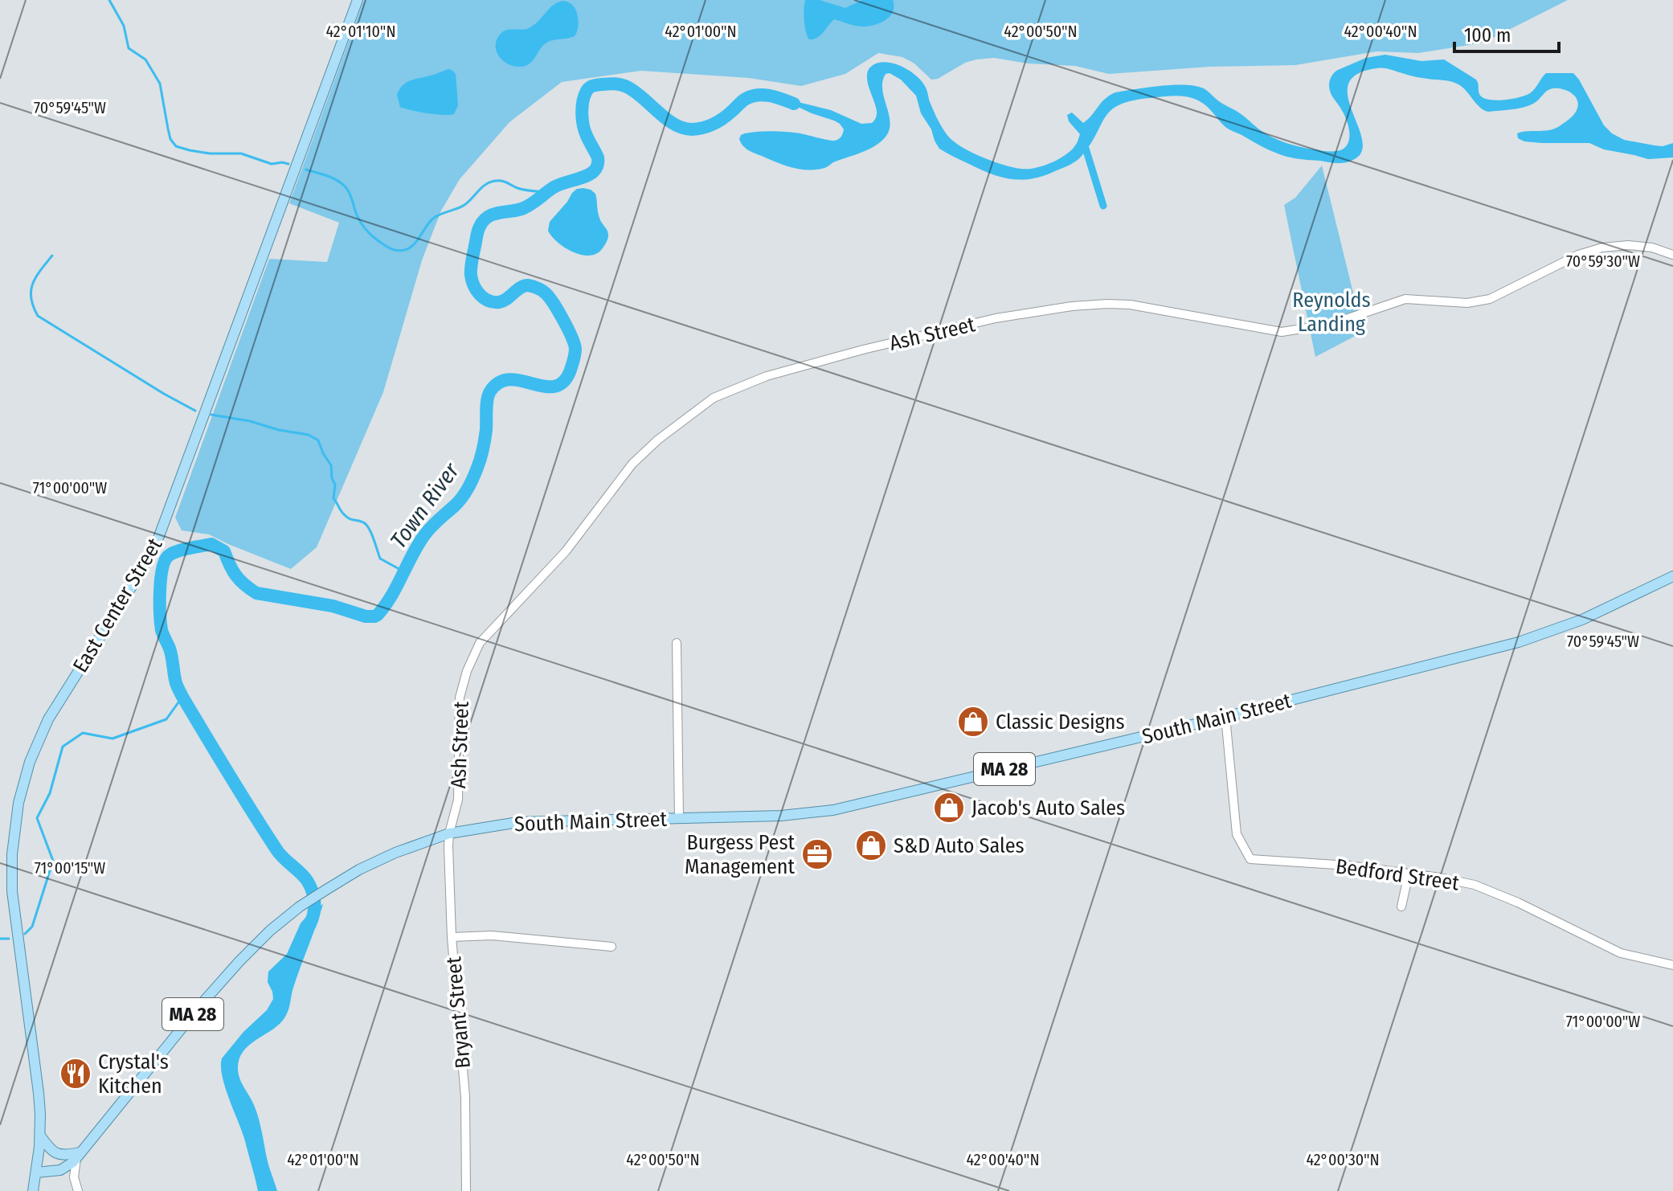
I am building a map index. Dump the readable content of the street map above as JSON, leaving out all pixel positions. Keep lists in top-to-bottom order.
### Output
{
  "streets": {
    "main road": ["East Center Street", "South Main Street", "MA 28"],
    "street": ["Ash Street", "Bedford Street", "Bryant Street"]
  },
  "crossings": [
    ["Ash Street", "South Main Street"],
    ["Ash Street", "Bryant Street"],
    ["East Center Street", "South Main Street"],
    ["South Main Street", "Bedford Street"],
    ["South Main Street", "Bryant Street"]
  ],
  "water": ["Town River"],
  "parks": ["Reynolds Landing"],
  "places": {
    "shop": ["Classic Designs", "Jacob's Auto Sales", "S&D Auto Sales"],
    "office": ["Burgess Pest Management"],
    "restaurant": ["Crystal's Kitchen"]
  },
  "scale_bar": "100 m",
  "coordinates": [
    "42°01'10\"N",
    "42°01'00\"N",
    "42°00'50\"N",
    "42°00'40\"N",
    "70°59'45\"W",
    "70°59'30\"W",
    "71°00'00\"W",
    "71°00'15\"W",
    "42°00'30\"N"
  ]
}
